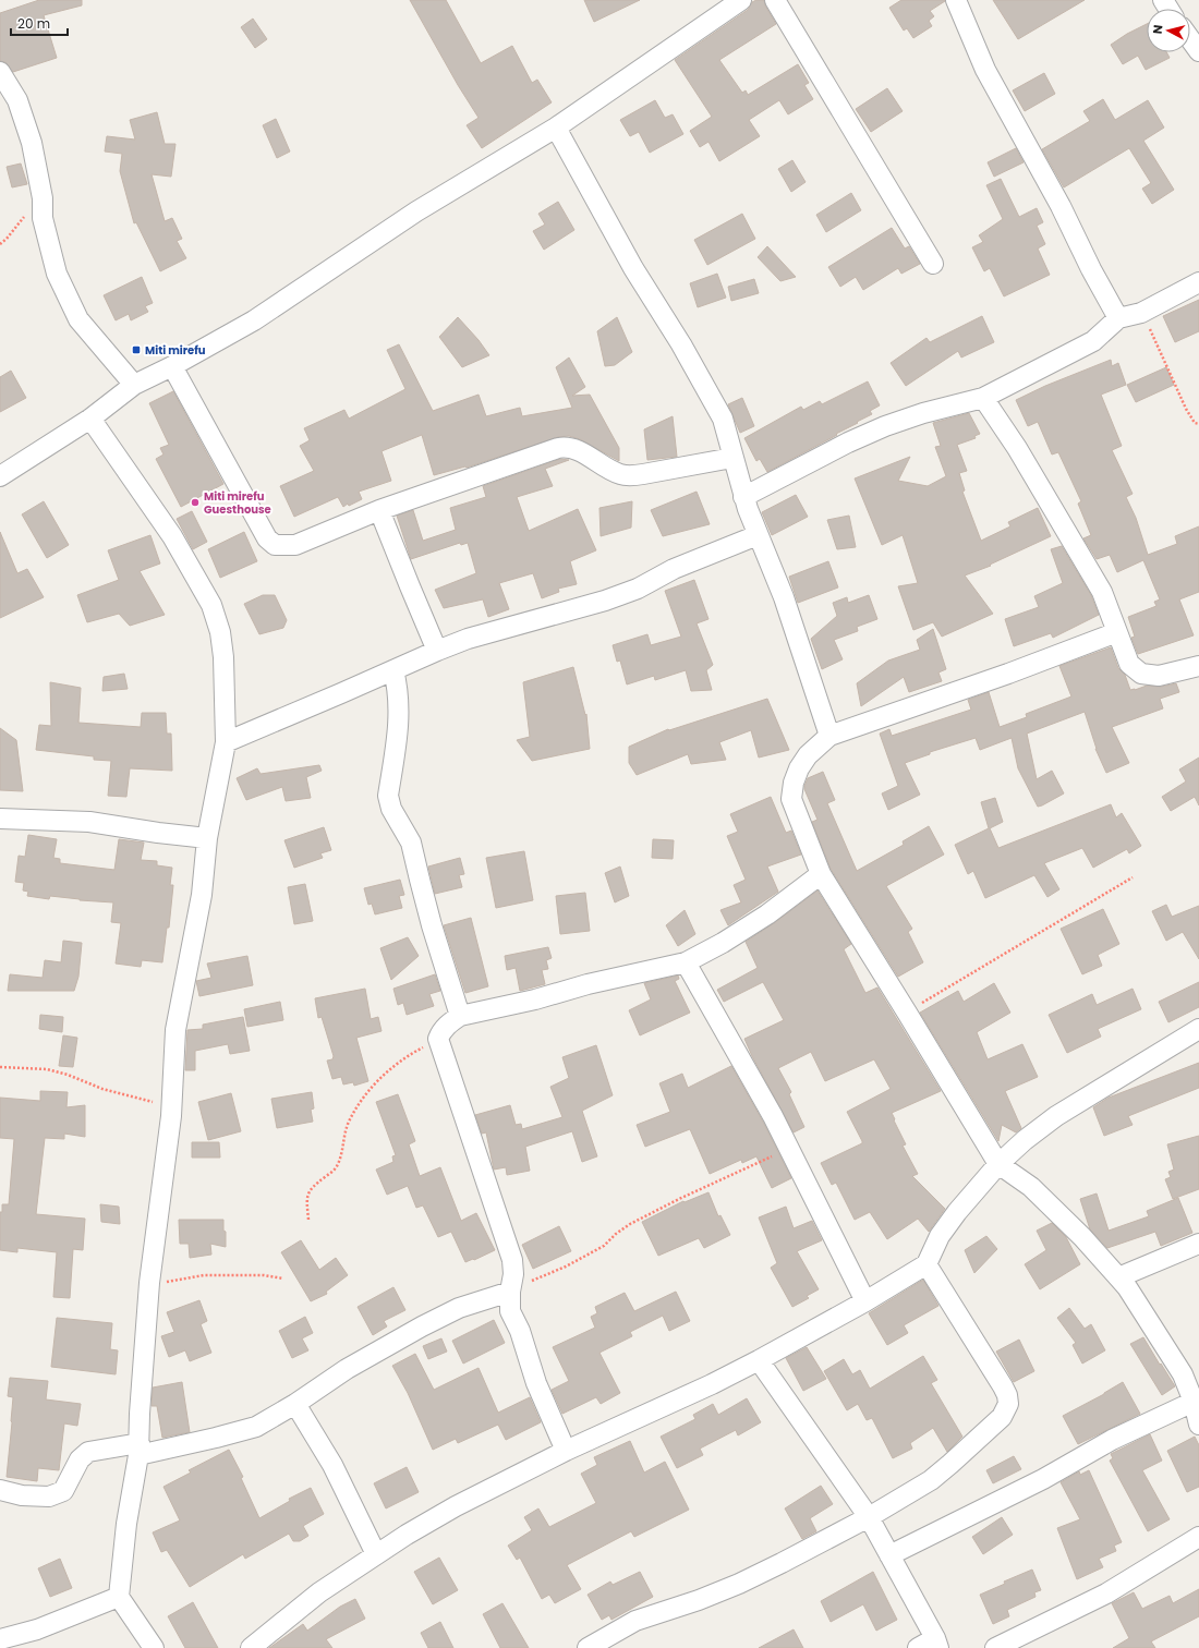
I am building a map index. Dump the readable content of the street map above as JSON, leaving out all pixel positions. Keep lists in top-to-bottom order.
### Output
{
  "places": {
    "transit": ["Miti mirefu"],
    "other": ["Miti mirefu Guesthouse"]
  },
  "scale_bar": "20 m",
  "north": "left"
}
